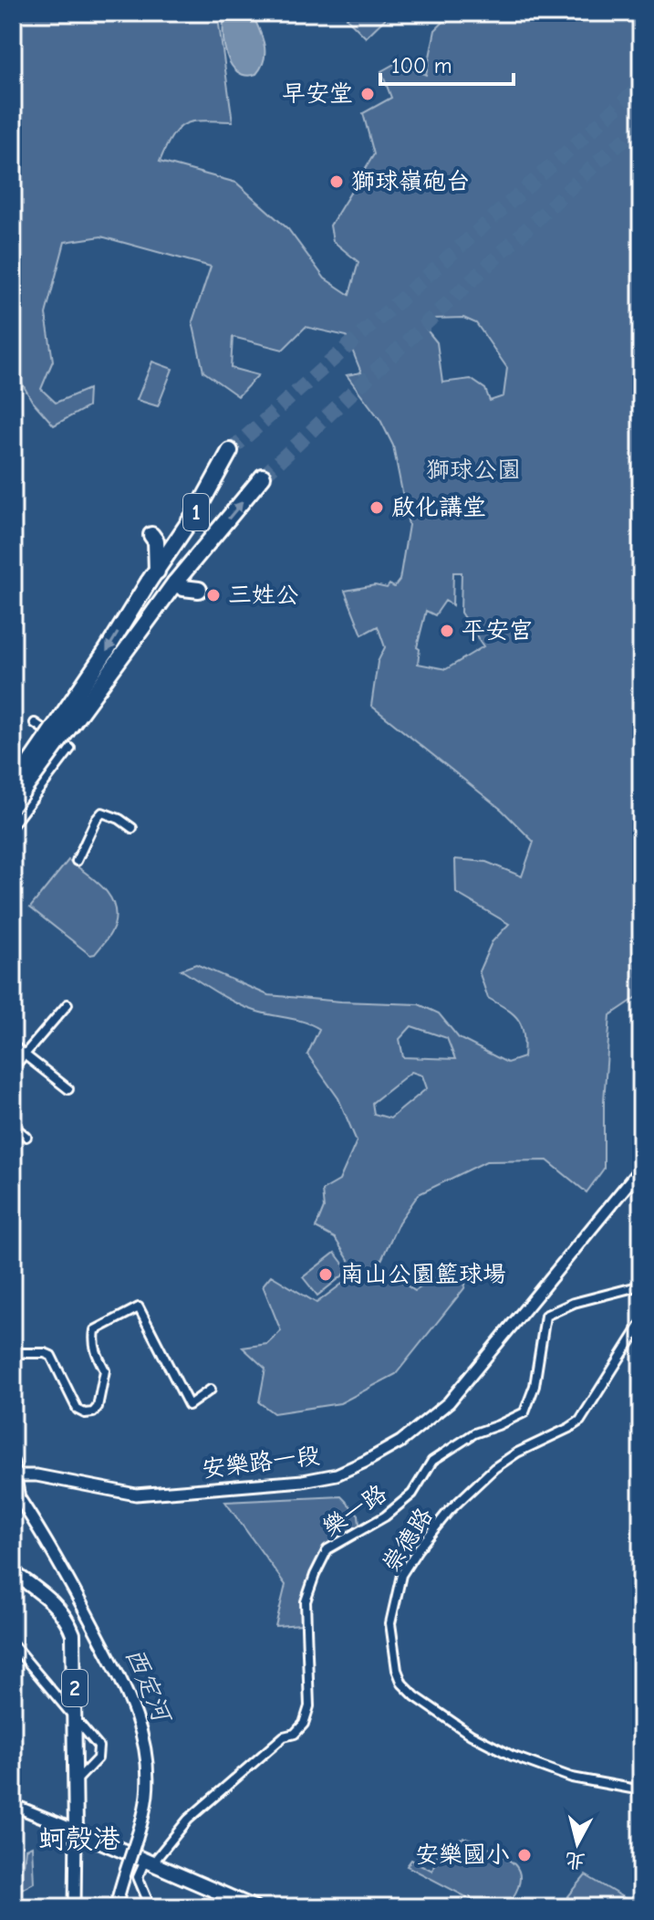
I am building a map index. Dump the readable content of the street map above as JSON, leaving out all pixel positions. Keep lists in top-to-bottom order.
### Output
{
  "streets": {
    "highway": ["1"],
    "main road": ["2"],
    "street": ["安樂路一段", "樂一路", "崇德路"]
  },
  "districts": ["蚵殼港"],
  "water": ["西定河"],
  "parks": ["獅球公園"],
  "places": [
    "早安堂",
    "獅球嶺砲台",
    "啟化講堂",
    "三姓公",
    "平安宮",
    "南山公園籃球場",
    "安樂國小"
  ],
  "scale_bar": "100 m",
  "north": "bottom"
}
